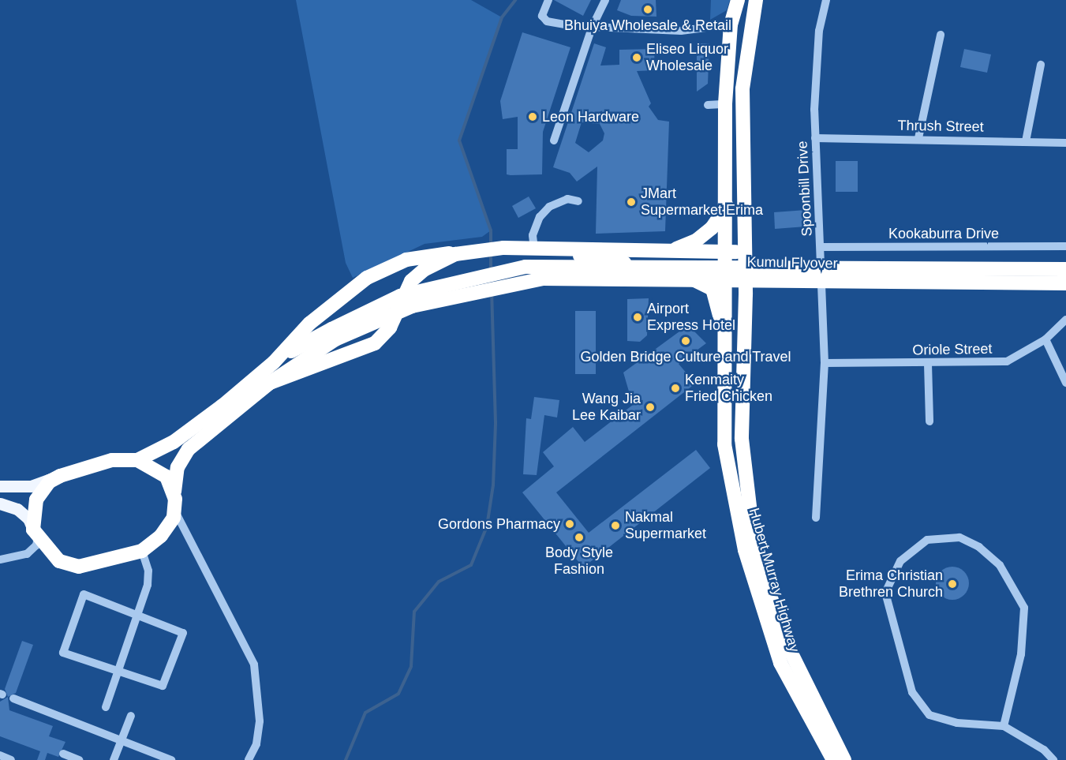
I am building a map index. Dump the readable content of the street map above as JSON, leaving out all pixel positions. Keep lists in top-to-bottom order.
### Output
{
  "streets": {
    "highway": ["Kumul Flyover", "Hubert Murray Highway"],
    "street": [
      "Thrush Street",
      "Spoonbill Drive",
      "Kookaburra Drive",
      "Oriole Street"
    ]
  },
  "crossings": [
    ["Thrush Street", "Spoonbill Drive"],
    ["Spoonbill Drive", "Kookaburra Drive"],
    ["Spoonbill Drive", "Oriole Street"]
  ],
  "places": [
    "Bhuiya Wholesale & Retail",
    "Eliseo Liquor Wholesale",
    "Leon Hardware",
    "JMart Supermarket Erima",
    "Airport Express Hotel",
    "Golden Bridge Culture and Travel",
    "Kenmaity Fried Chicken",
    "Wang Jia Lee Kaibar",
    "Gordons Pharmacy",
    "Nakmal Supermarket",
    "Body Style Fashion",
    "Erima Christian Brethren Church"
  ]
}
